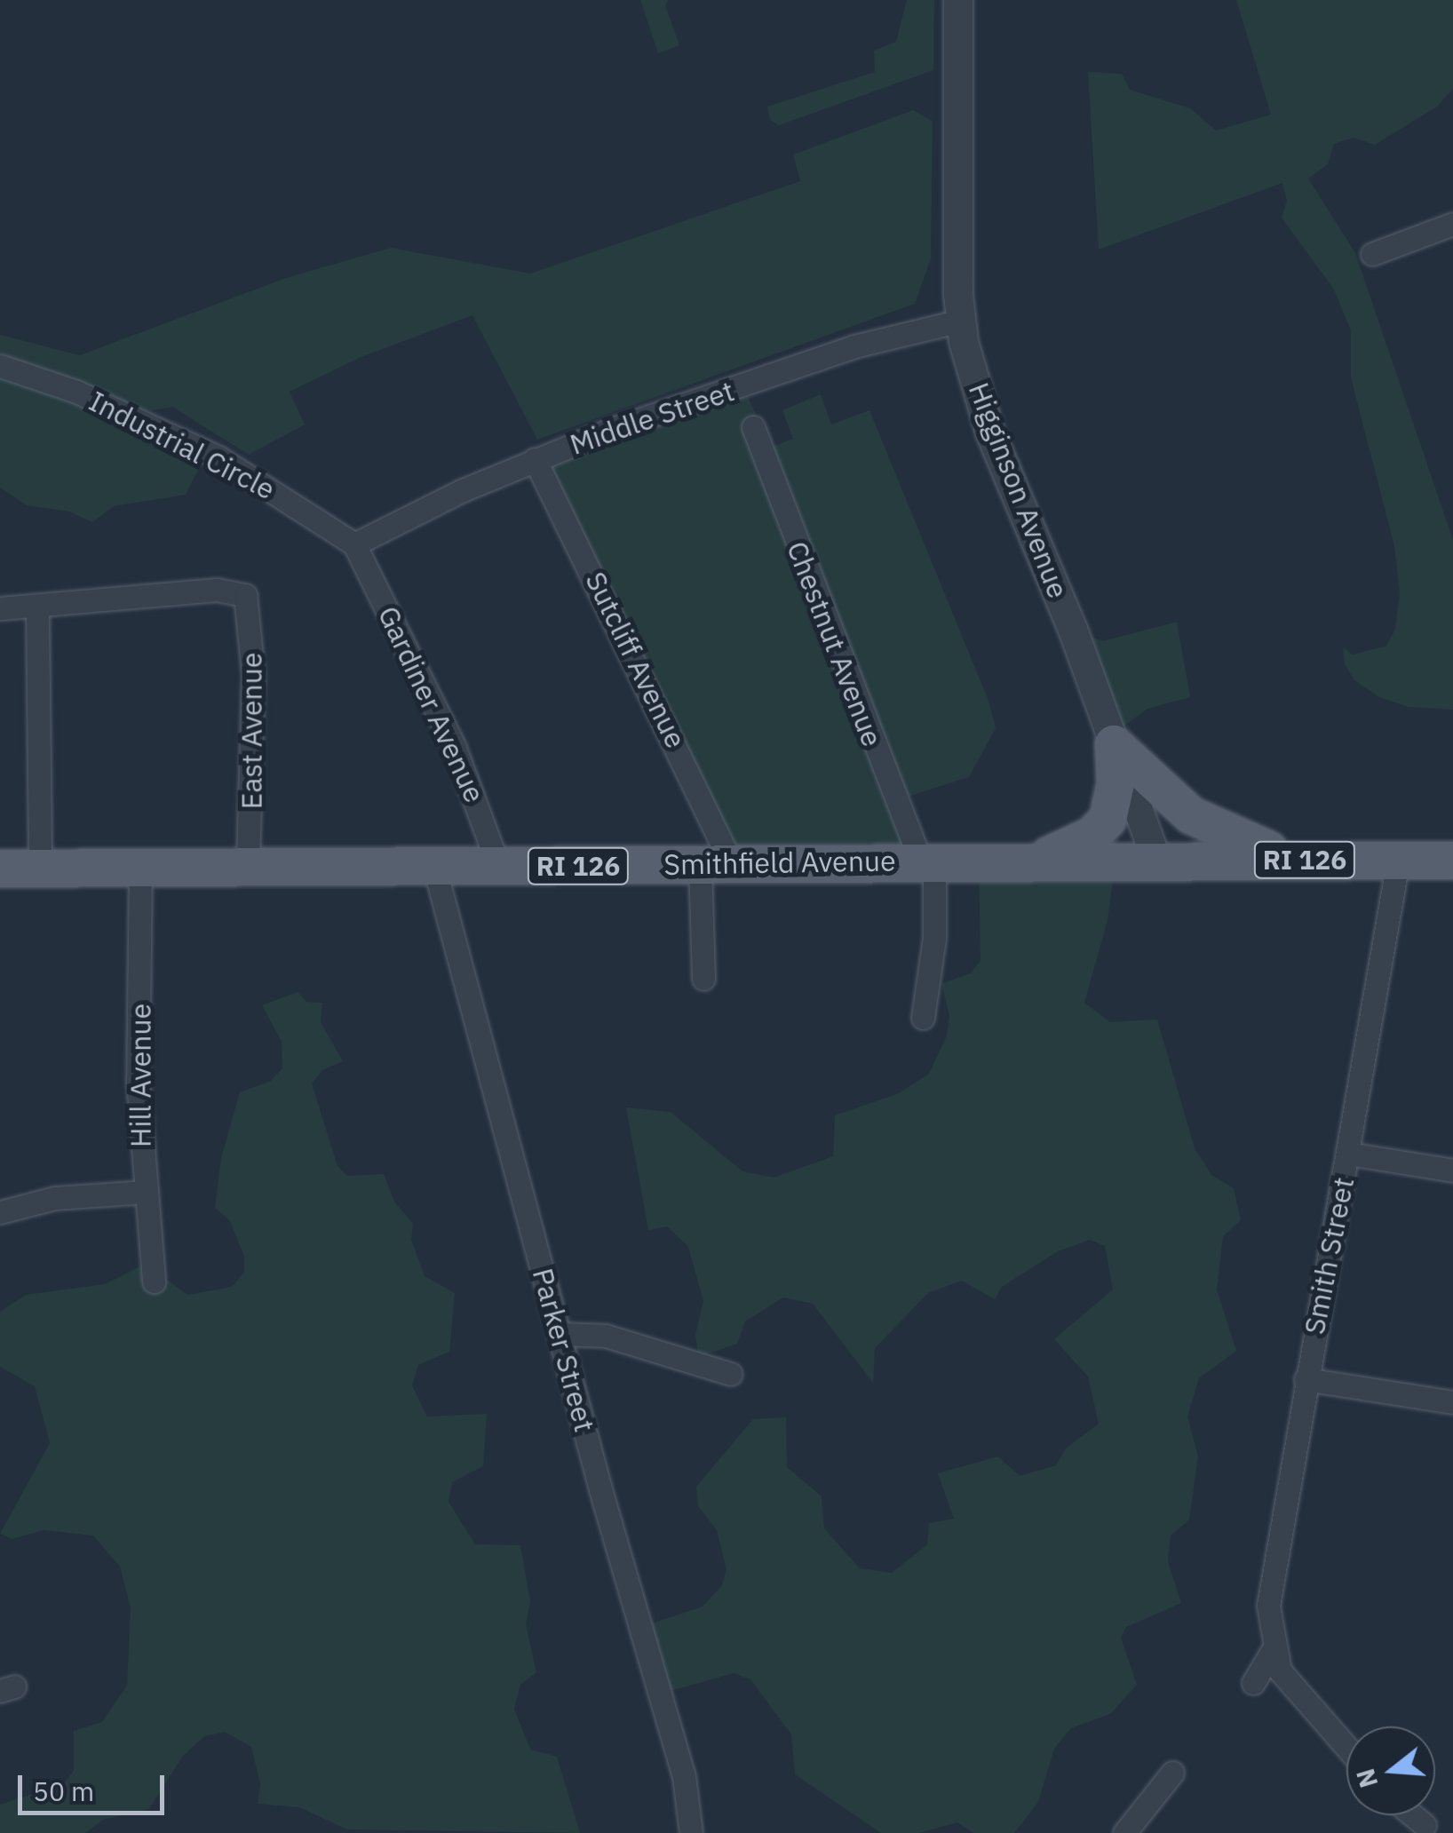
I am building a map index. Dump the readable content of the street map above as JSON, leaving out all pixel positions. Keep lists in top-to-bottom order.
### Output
{
  "streets": {
    "main road": ["RI 126", "Smithfield Avenue"],
    "street": [
      "Middle Street",
      "Industrial Circle",
      "Higginson Avenue",
      "Chestnut Avenue",
      "Sutcliff Avenue",
      "Gardiner Avenue",
      "East Avenue",
      "Hill Avenue",
      "Smith Street",
      "Parker Street"
    ]
  },
  "crossings": [
    ["Middle Street", "Industrial Circle"],
    ["Middle Street", "Higginson Avenue"],
    ["Middle Street", "Sutcliff Avenue"],
    ["Middle Street", "Gardiner Avenue"],
    ["Industrial Circle", "Gardiner Avenue"],
    ["Higginson Avenue", "Smithfield Avenue"],
    ["Chestnut Avenue", "Smithfield Avenue"],
    ["Sutcliff Avenue", "Smithfield Avenue"],
    ["Gardiner Avenue", "Smithfield Avenue"],
    ["East Avenue", "Smithfield Avenue"],
    ["Smithfield Avenue", "Hill Avenue"],
    ["Smithfield Avenue", "Smith Street"],
    ["Smithfield Avenue", "Parker Street"]
  ],
  "scale_bar": "50 m",
  "north": "left"
}
